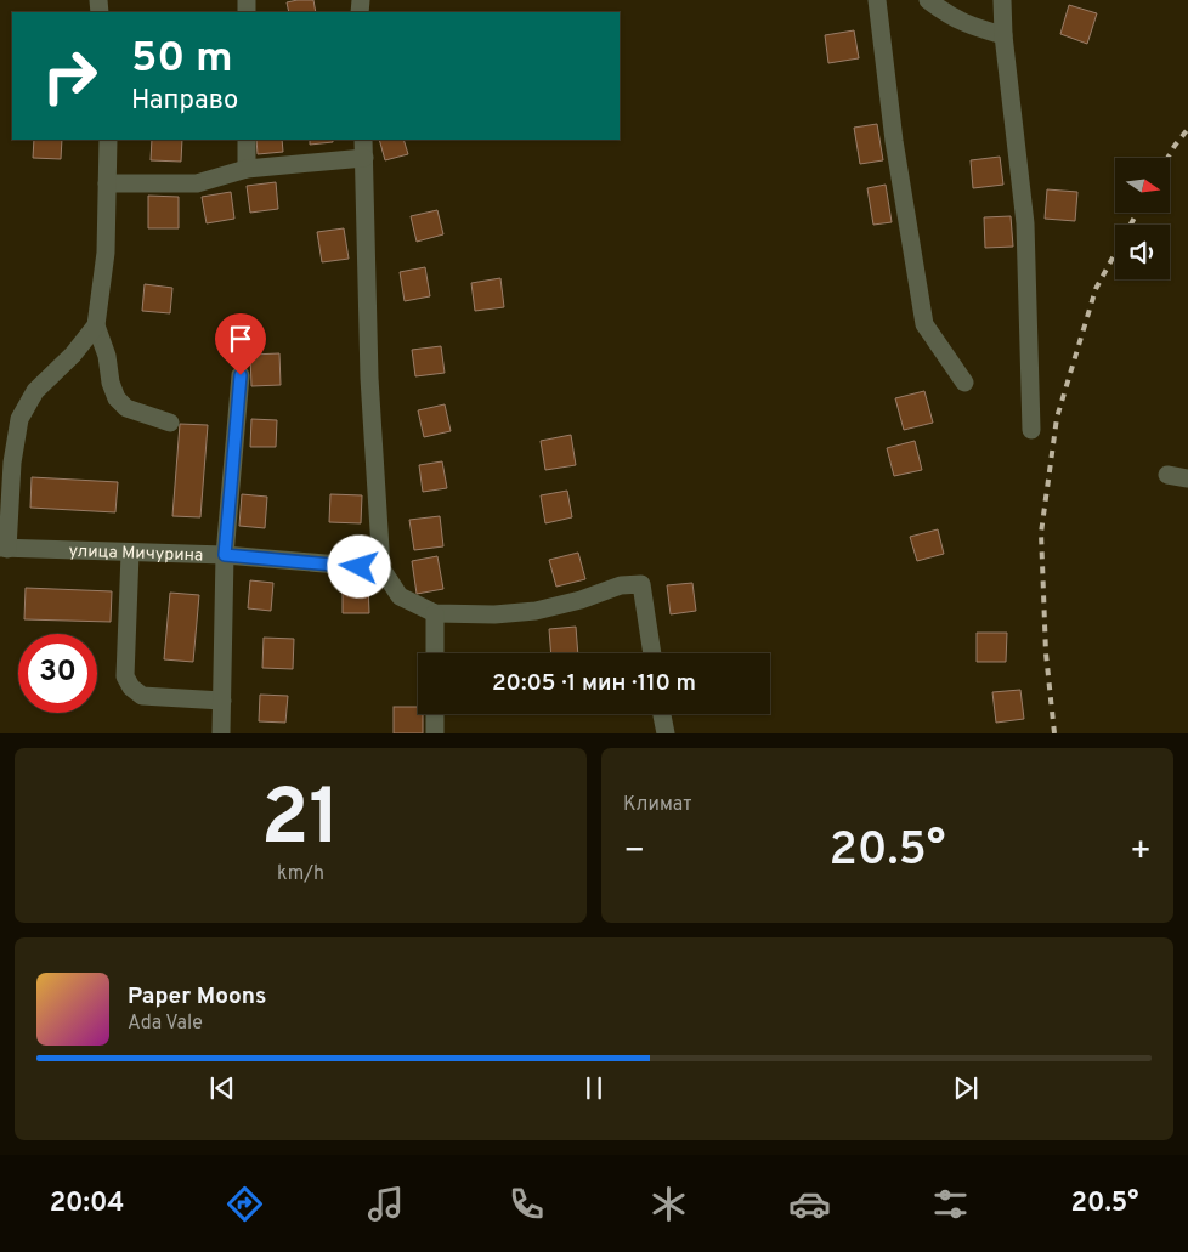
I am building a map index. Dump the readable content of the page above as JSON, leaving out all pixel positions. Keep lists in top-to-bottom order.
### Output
{
  "streets": {
    "street": ["улица Мичурина"]
  },
  "north": "right",
  "page": {
    "turn": ["50 m", "Направо"],
    "limit": "30",
    "trip": "20:05 · 1 мин · 110 m",
    "tile": [
      ["21", "km/h"],
      "Климат"
    ],
    "heat": ["−", "20.5°", "+"],
    "song": ["Paper Moons", "Ada Vale"],
    "tabs": ["20:04", "20.5°"]
  }
}
